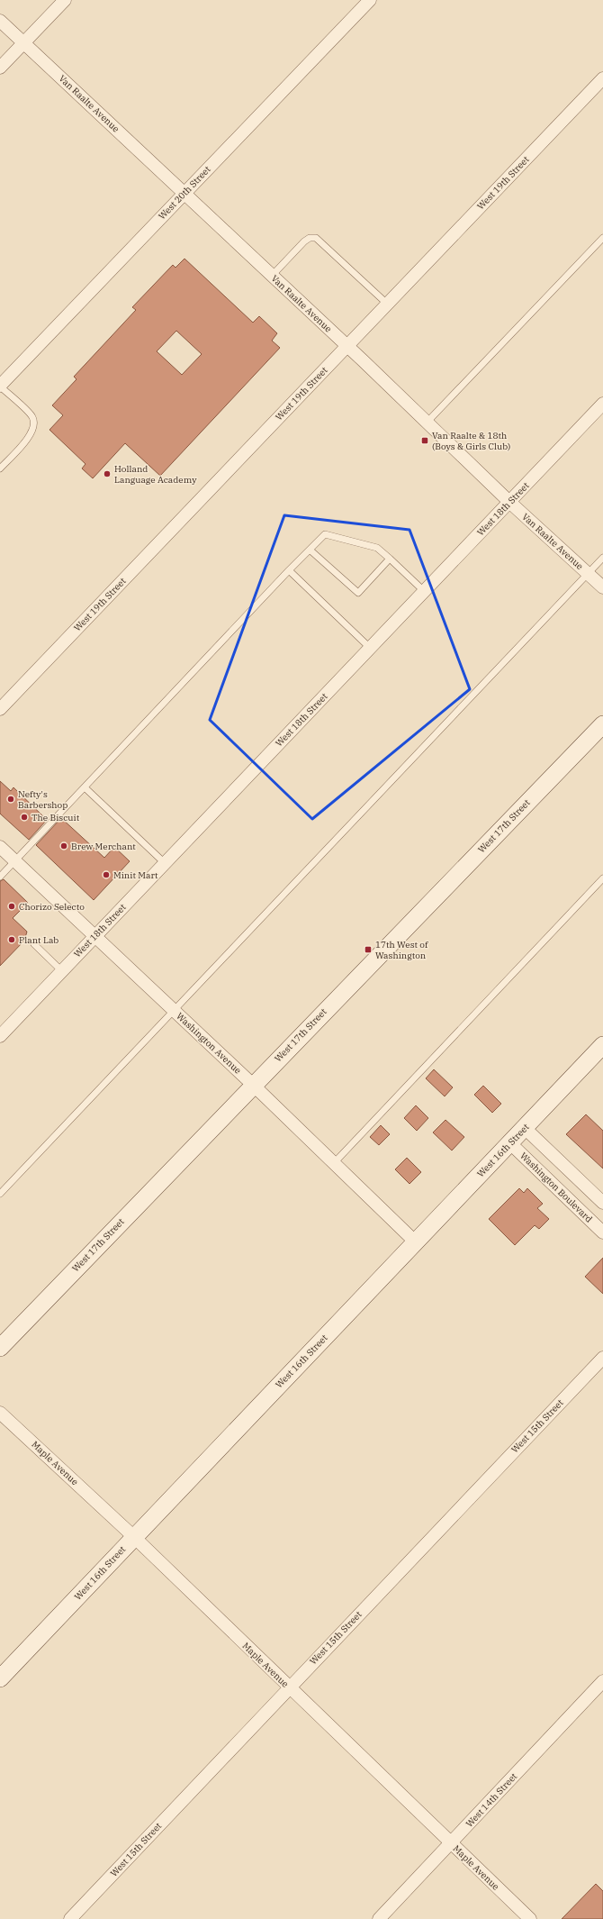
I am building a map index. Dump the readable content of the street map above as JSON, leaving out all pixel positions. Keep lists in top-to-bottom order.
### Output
{
  "streets": {
    "street": [
      "Van Raalte Avenue",
      "West 19th Street",
      "West 20th Street",
      "West 18th Street",
      "West 17th Street",
      "Washington Avenue",
      "West 16th Street",
      "Washington Boulevard",
      "West 15th Street",
      "Maple Avenue",
      "West 14th Street"
    ]
  },
  "crossings": [
    ["Van Raalte Avenue", "West 19th Street"],
    ["Van Raalte Avenue", "West 20th Street"],
    ["Van Raalte Avenue", "West 18th Street"],
    ["West 18th Street", "Washington Avenue"],
    ["West 17th Street", "Washington Avenue"],
    ["Washington Avenue", "West 16th Street"],
    ["West 16th Street", "Washington Boulevard"],
    ["West 16th Street", "Maple Avenue"],
    ["West 15th Street", "Maple Avenue"],
    ["Maple Avenue", "West 14th Street"]
  ],
  "places": {
    "transit": ["Van Raalte & 18th (Boys & Girls Club)", "17th West of Washington"],
    "other": [
      "Holland Language Academy",
      "Nefty's Barbershop",
      "The Biscuit",
      "Brew Merchant",
      "Minit Mart",
      "Chorizo Selecto",
      "Plant Lab"
    ]
  }
}
